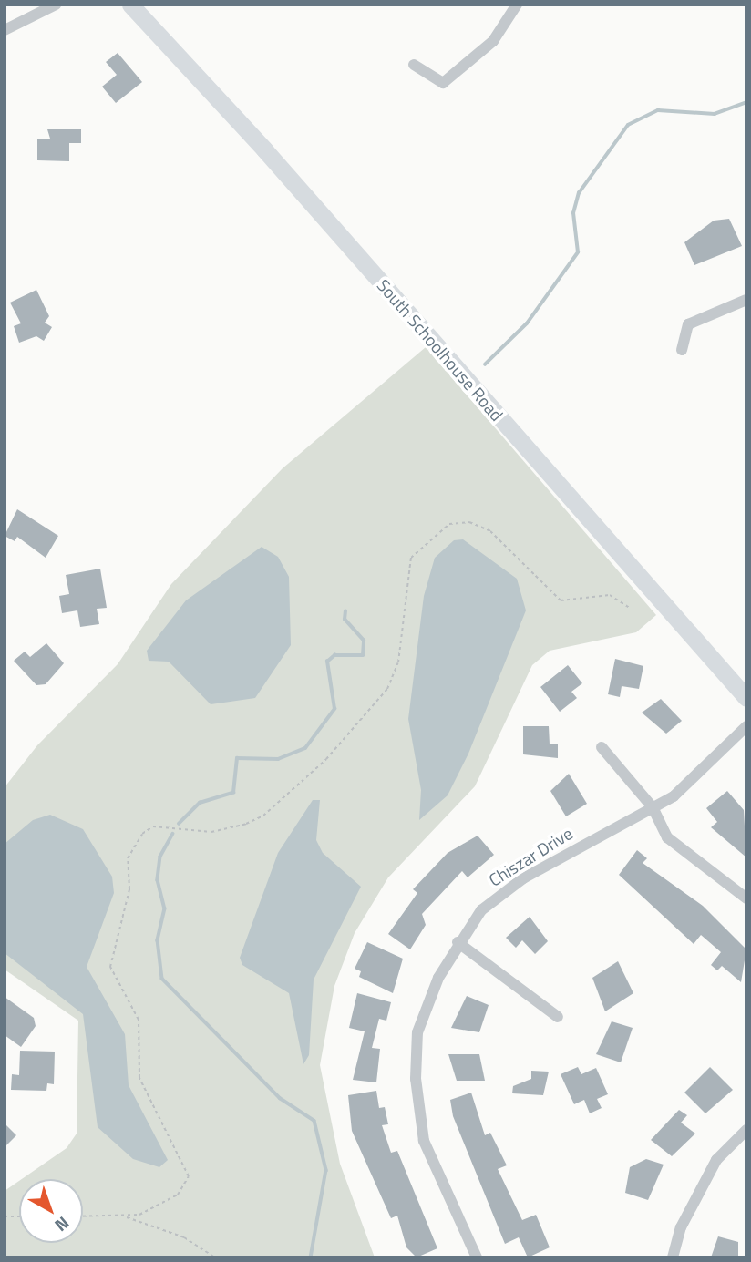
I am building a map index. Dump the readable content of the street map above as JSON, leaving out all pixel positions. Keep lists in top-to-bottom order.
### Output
{
  "streets": {
    "street": ["South Schoolhouse Road", "Chiszar Drive"]
  },
  "north": "bottom right"
}
